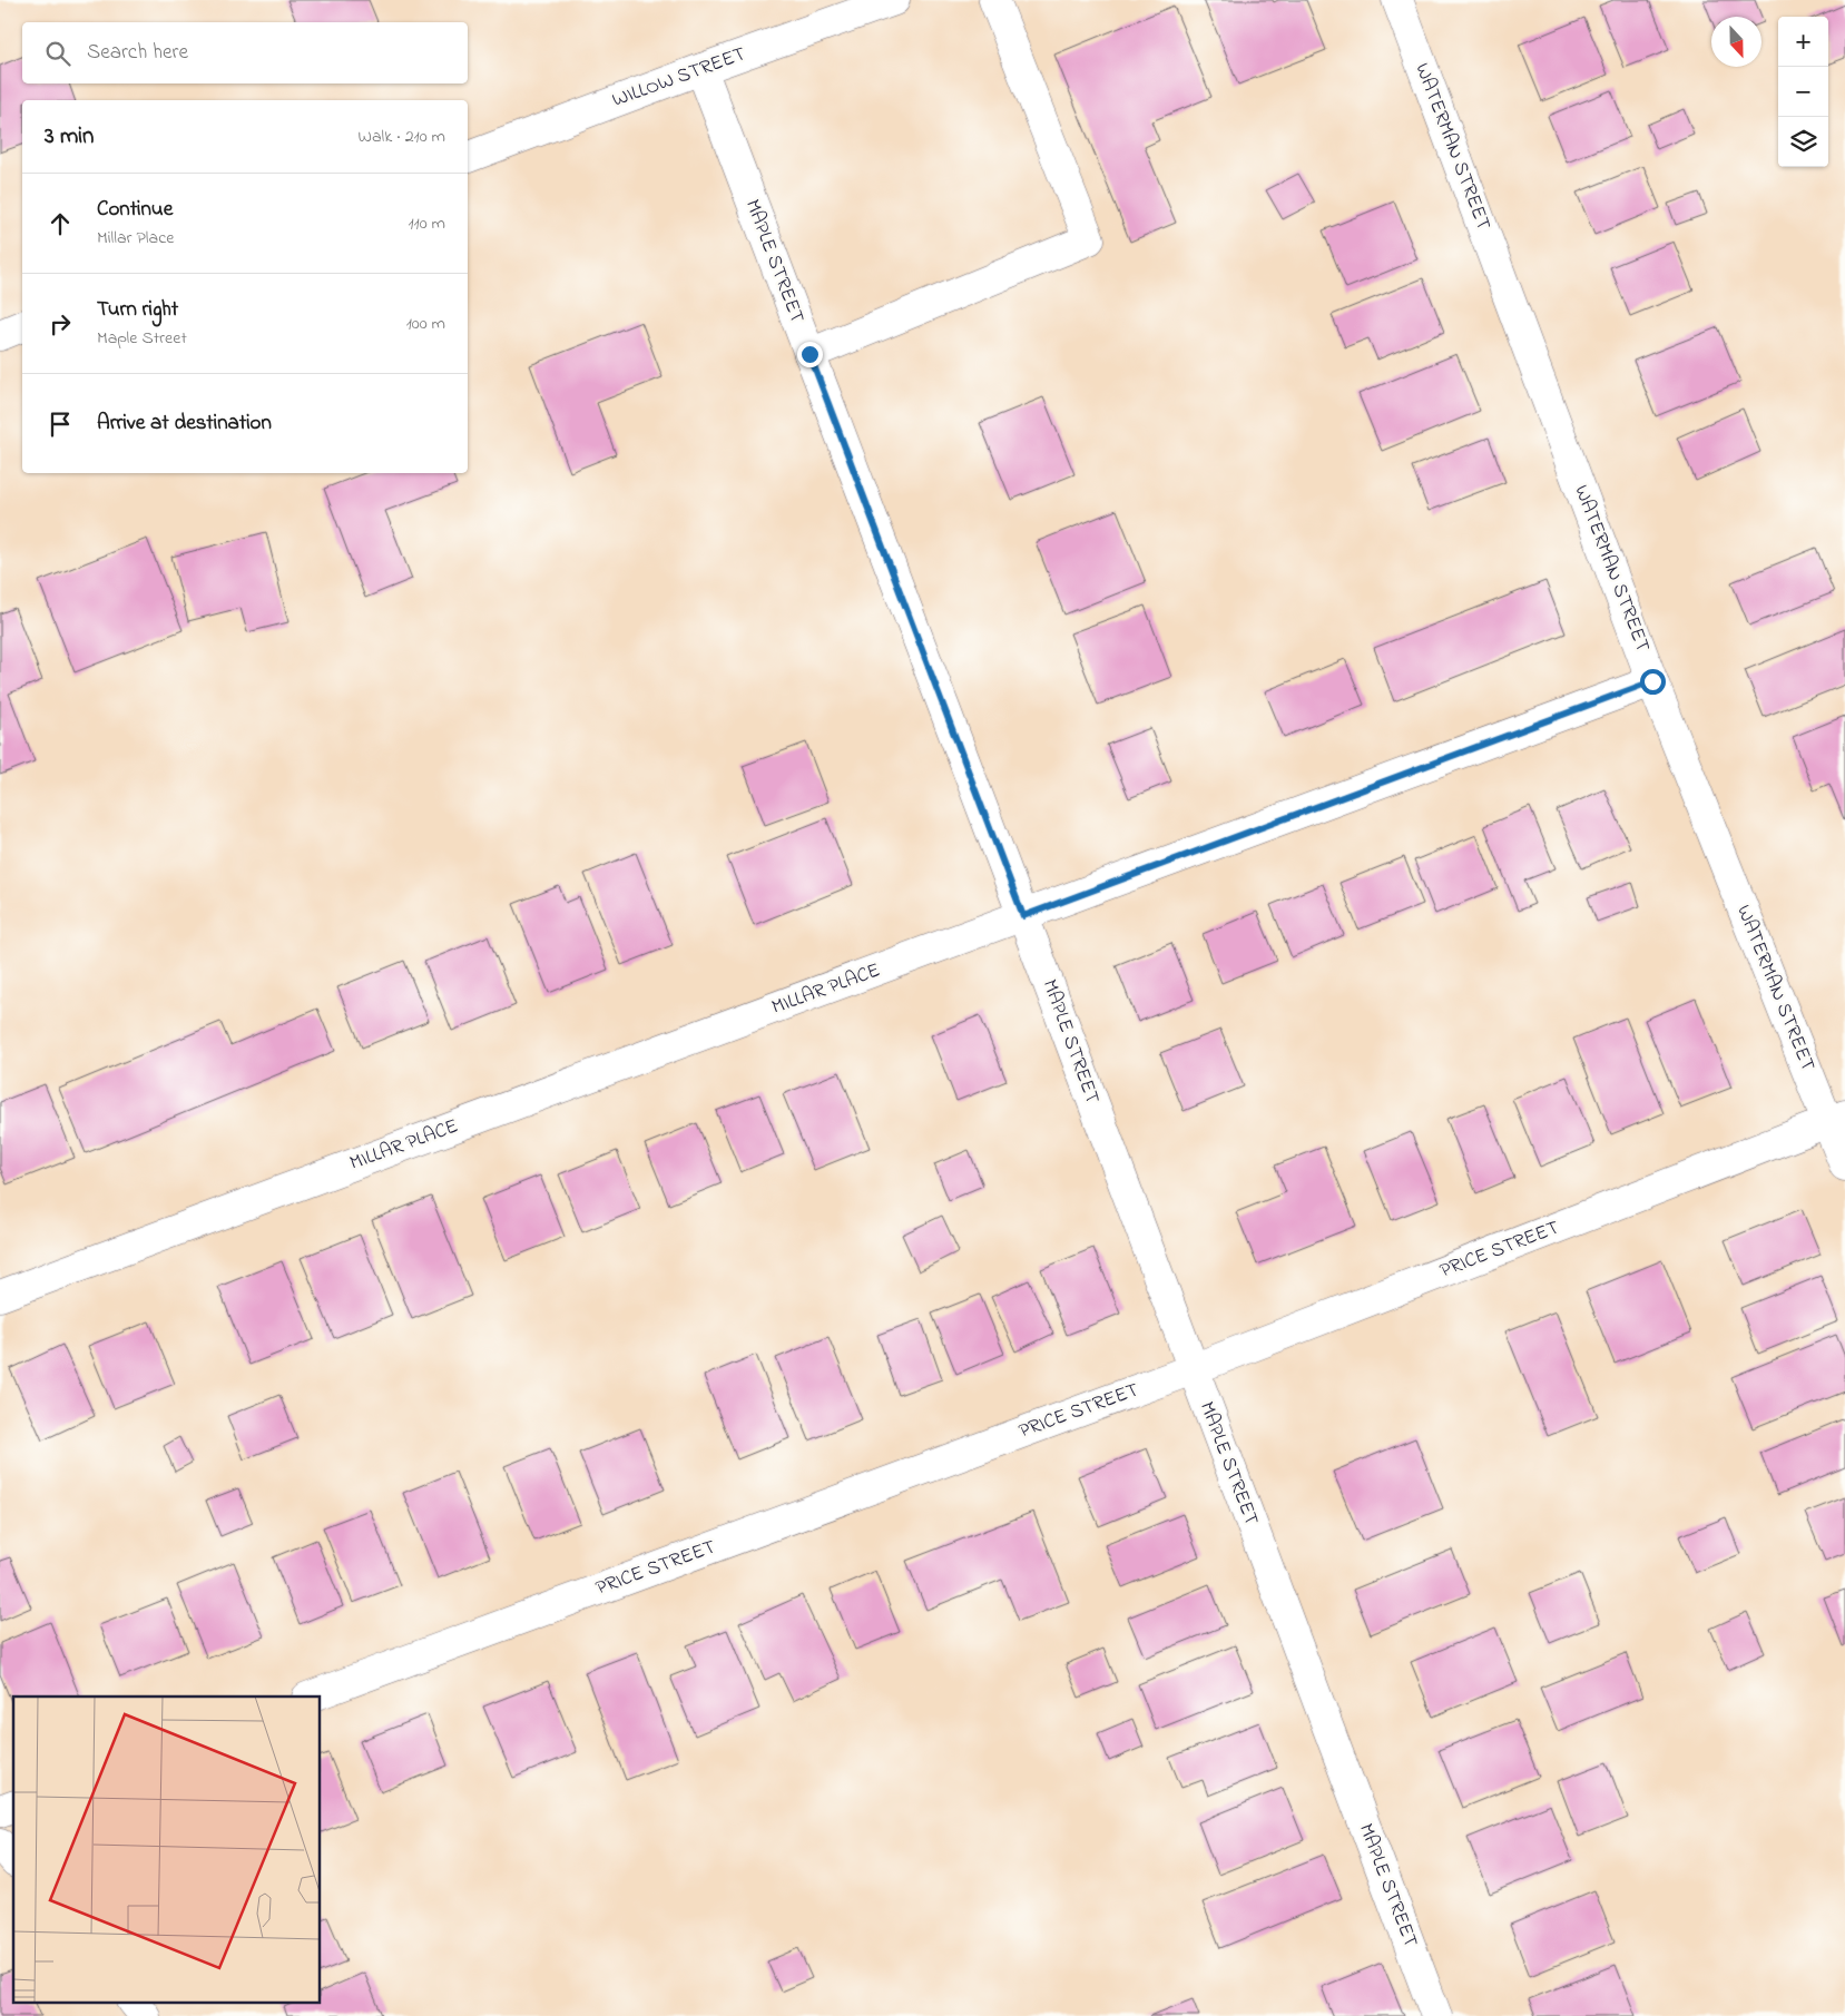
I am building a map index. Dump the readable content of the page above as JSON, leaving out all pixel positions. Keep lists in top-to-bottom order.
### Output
{
  "streets": {
    "street": [
      "WILLOW STREET",
      "WATERMAN STREET",
      "MAPLE STREET",
      "MILLAR PLACE",
      "PRICE STREET"
    ]
  },
  "crossings": [
    ["WILLOW STREET", "MAPLE STREET"],
    ["WATERMAN STREET", "MILLAR PLACE"],
    ["WATERMAN STREET", "PRICE STREET"],
    ["MAPLE STREET", "MILLAR PLACE"],
    ["MAPLE STREET", "PRICE STREET"]
  ],
  "north": "bottom",
  "page": {
    "map_buttons": ["+", "−"],
    "search": "Search here",
    "heading": ["3 min", "Walk · 210 m"],
    "list": [
      ["Continue", "Millar Place", "110 m"],
      ["Turn right", "Maple Street", "100 m"],
      "Arrive at destination"
    ]
  }
}
